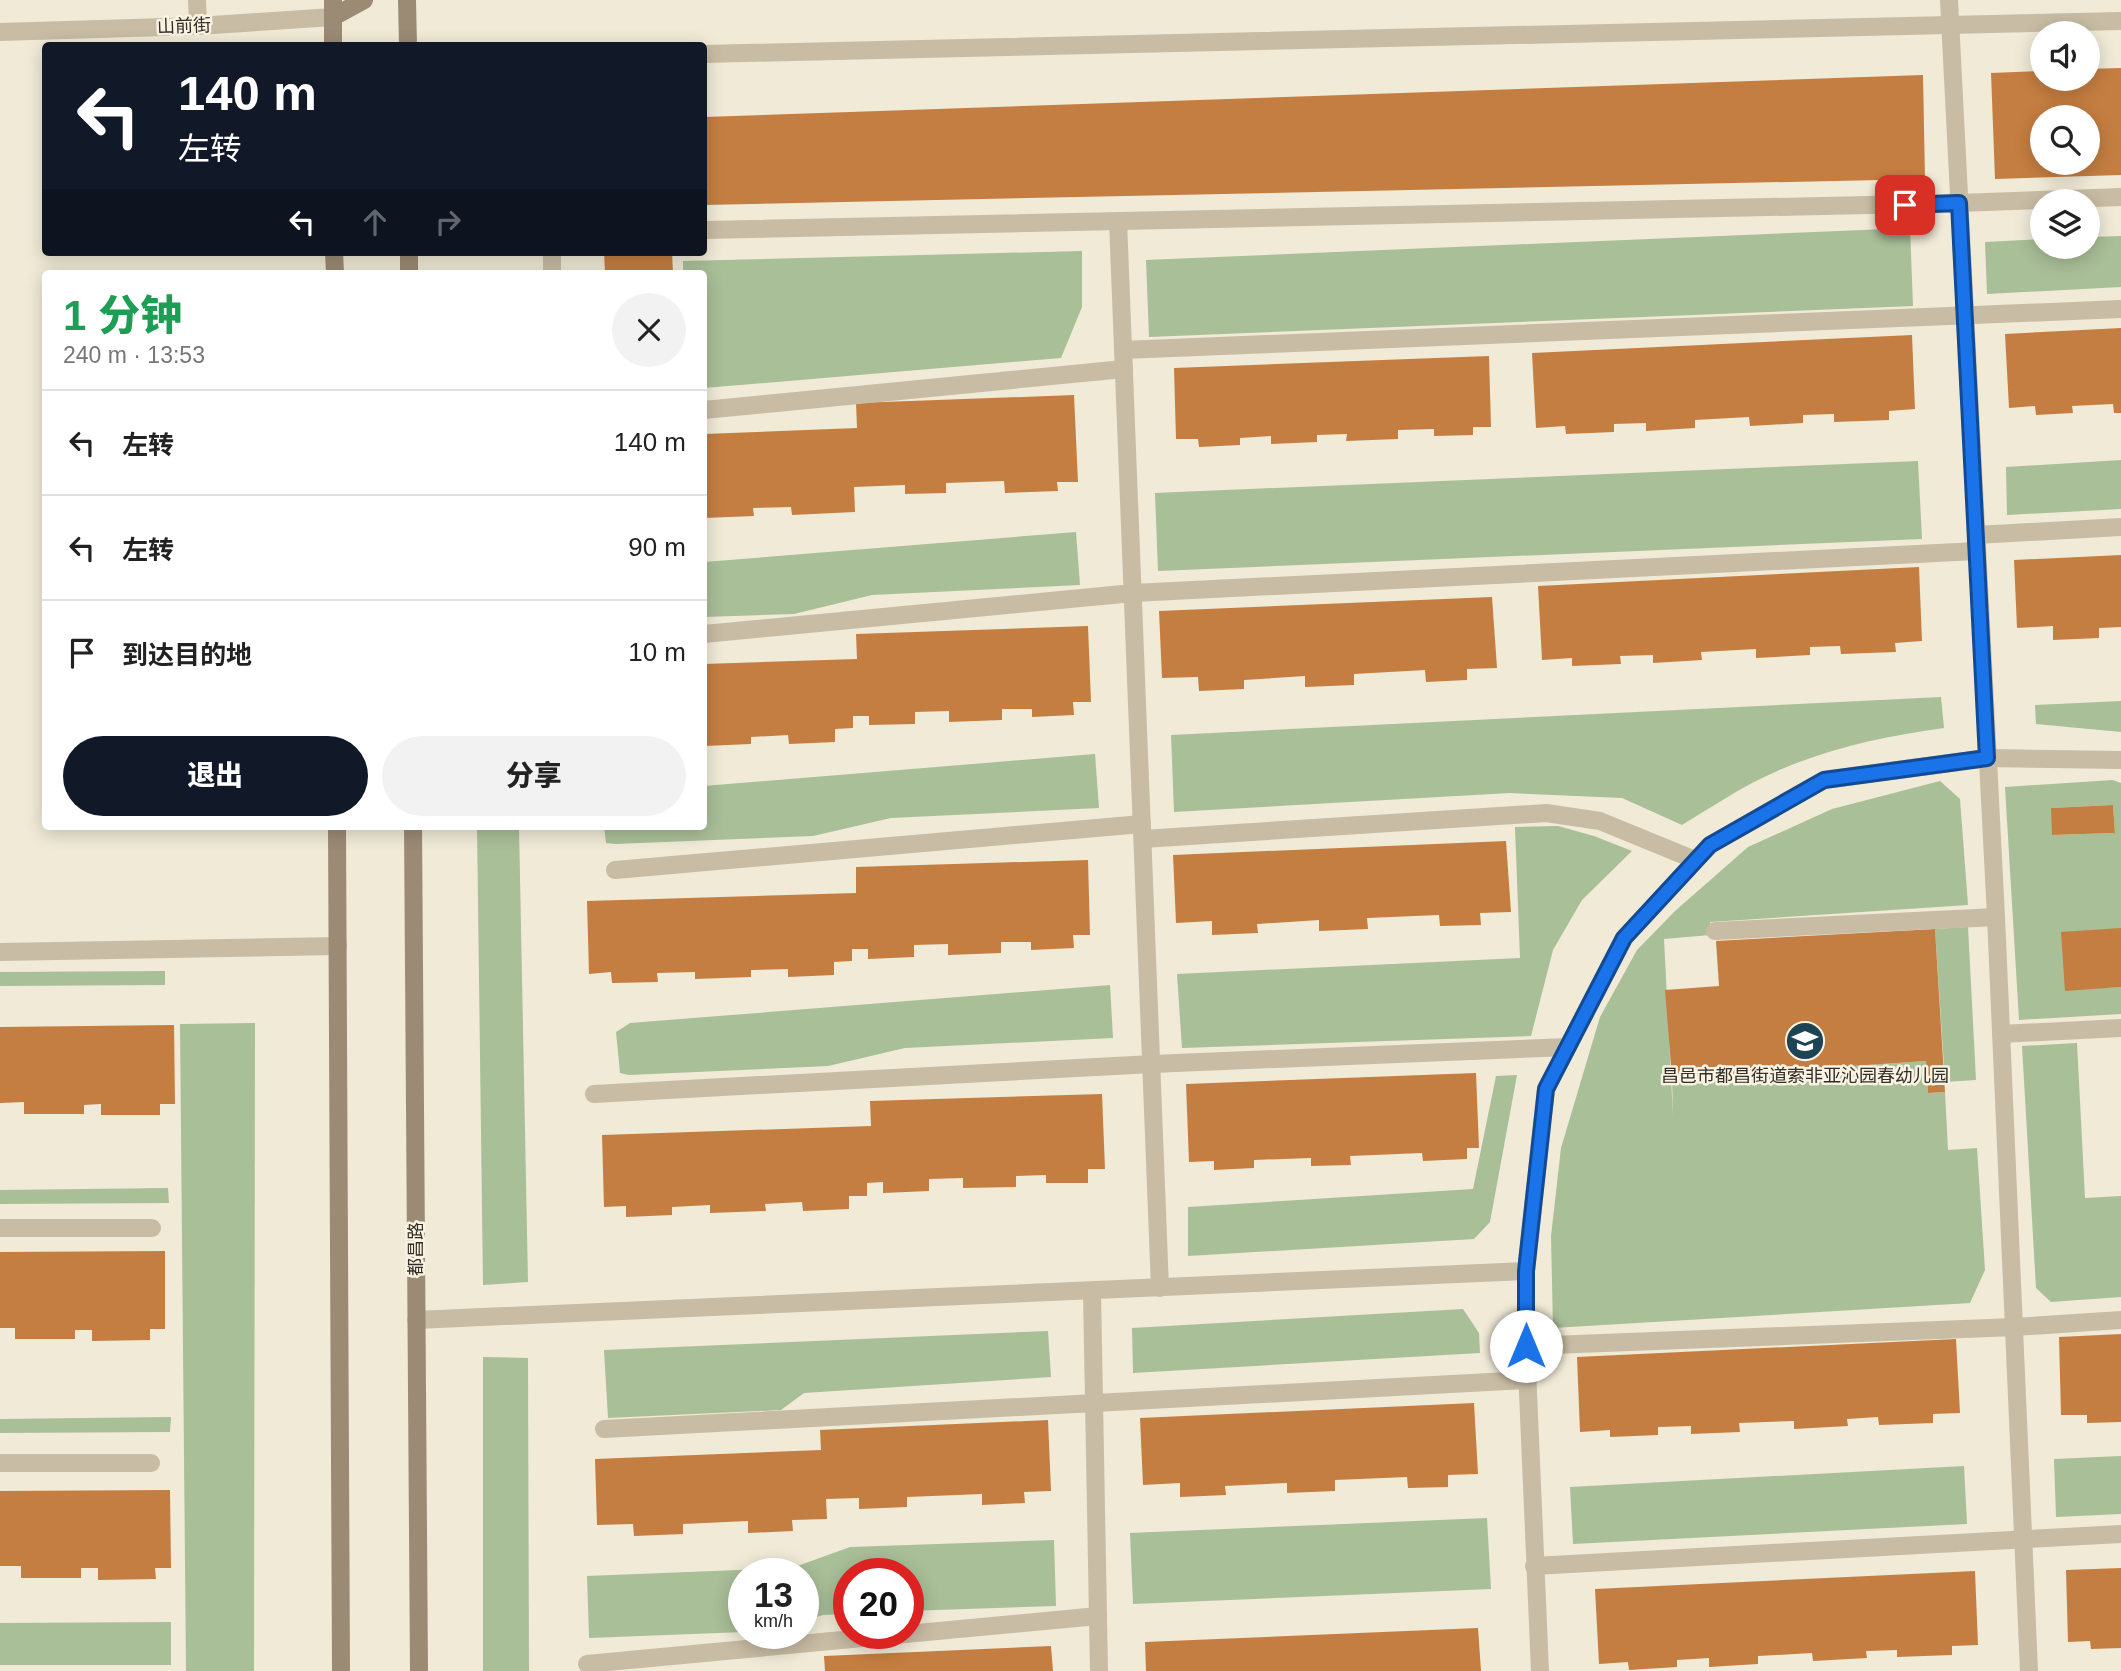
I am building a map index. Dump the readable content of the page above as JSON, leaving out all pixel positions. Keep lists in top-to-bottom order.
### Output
{
  "streets": {
    "main road": ["山前街", "都昌路"]
  },
  "places": {
    "school or university": ["昌邑市都昌街道索非亚沁园春幼儿园"]
  },
  "page": {
    "turn": ["140 m", "左转"],
    "heading": ["1 分钟", "240 m · 13:53"],
    "list": [
      {
        "name": "左转",
        "value": "140 m"
      },
      {
        "name": "左转",
        "value": "90 m"
      },
      {
        "name": "到达目的地",
        "value": "10 m"
      }
    ],
    "buttons": ["退出", "分享"],
    "speed": "13 km/h",
    "limit": "20"
  }
}
